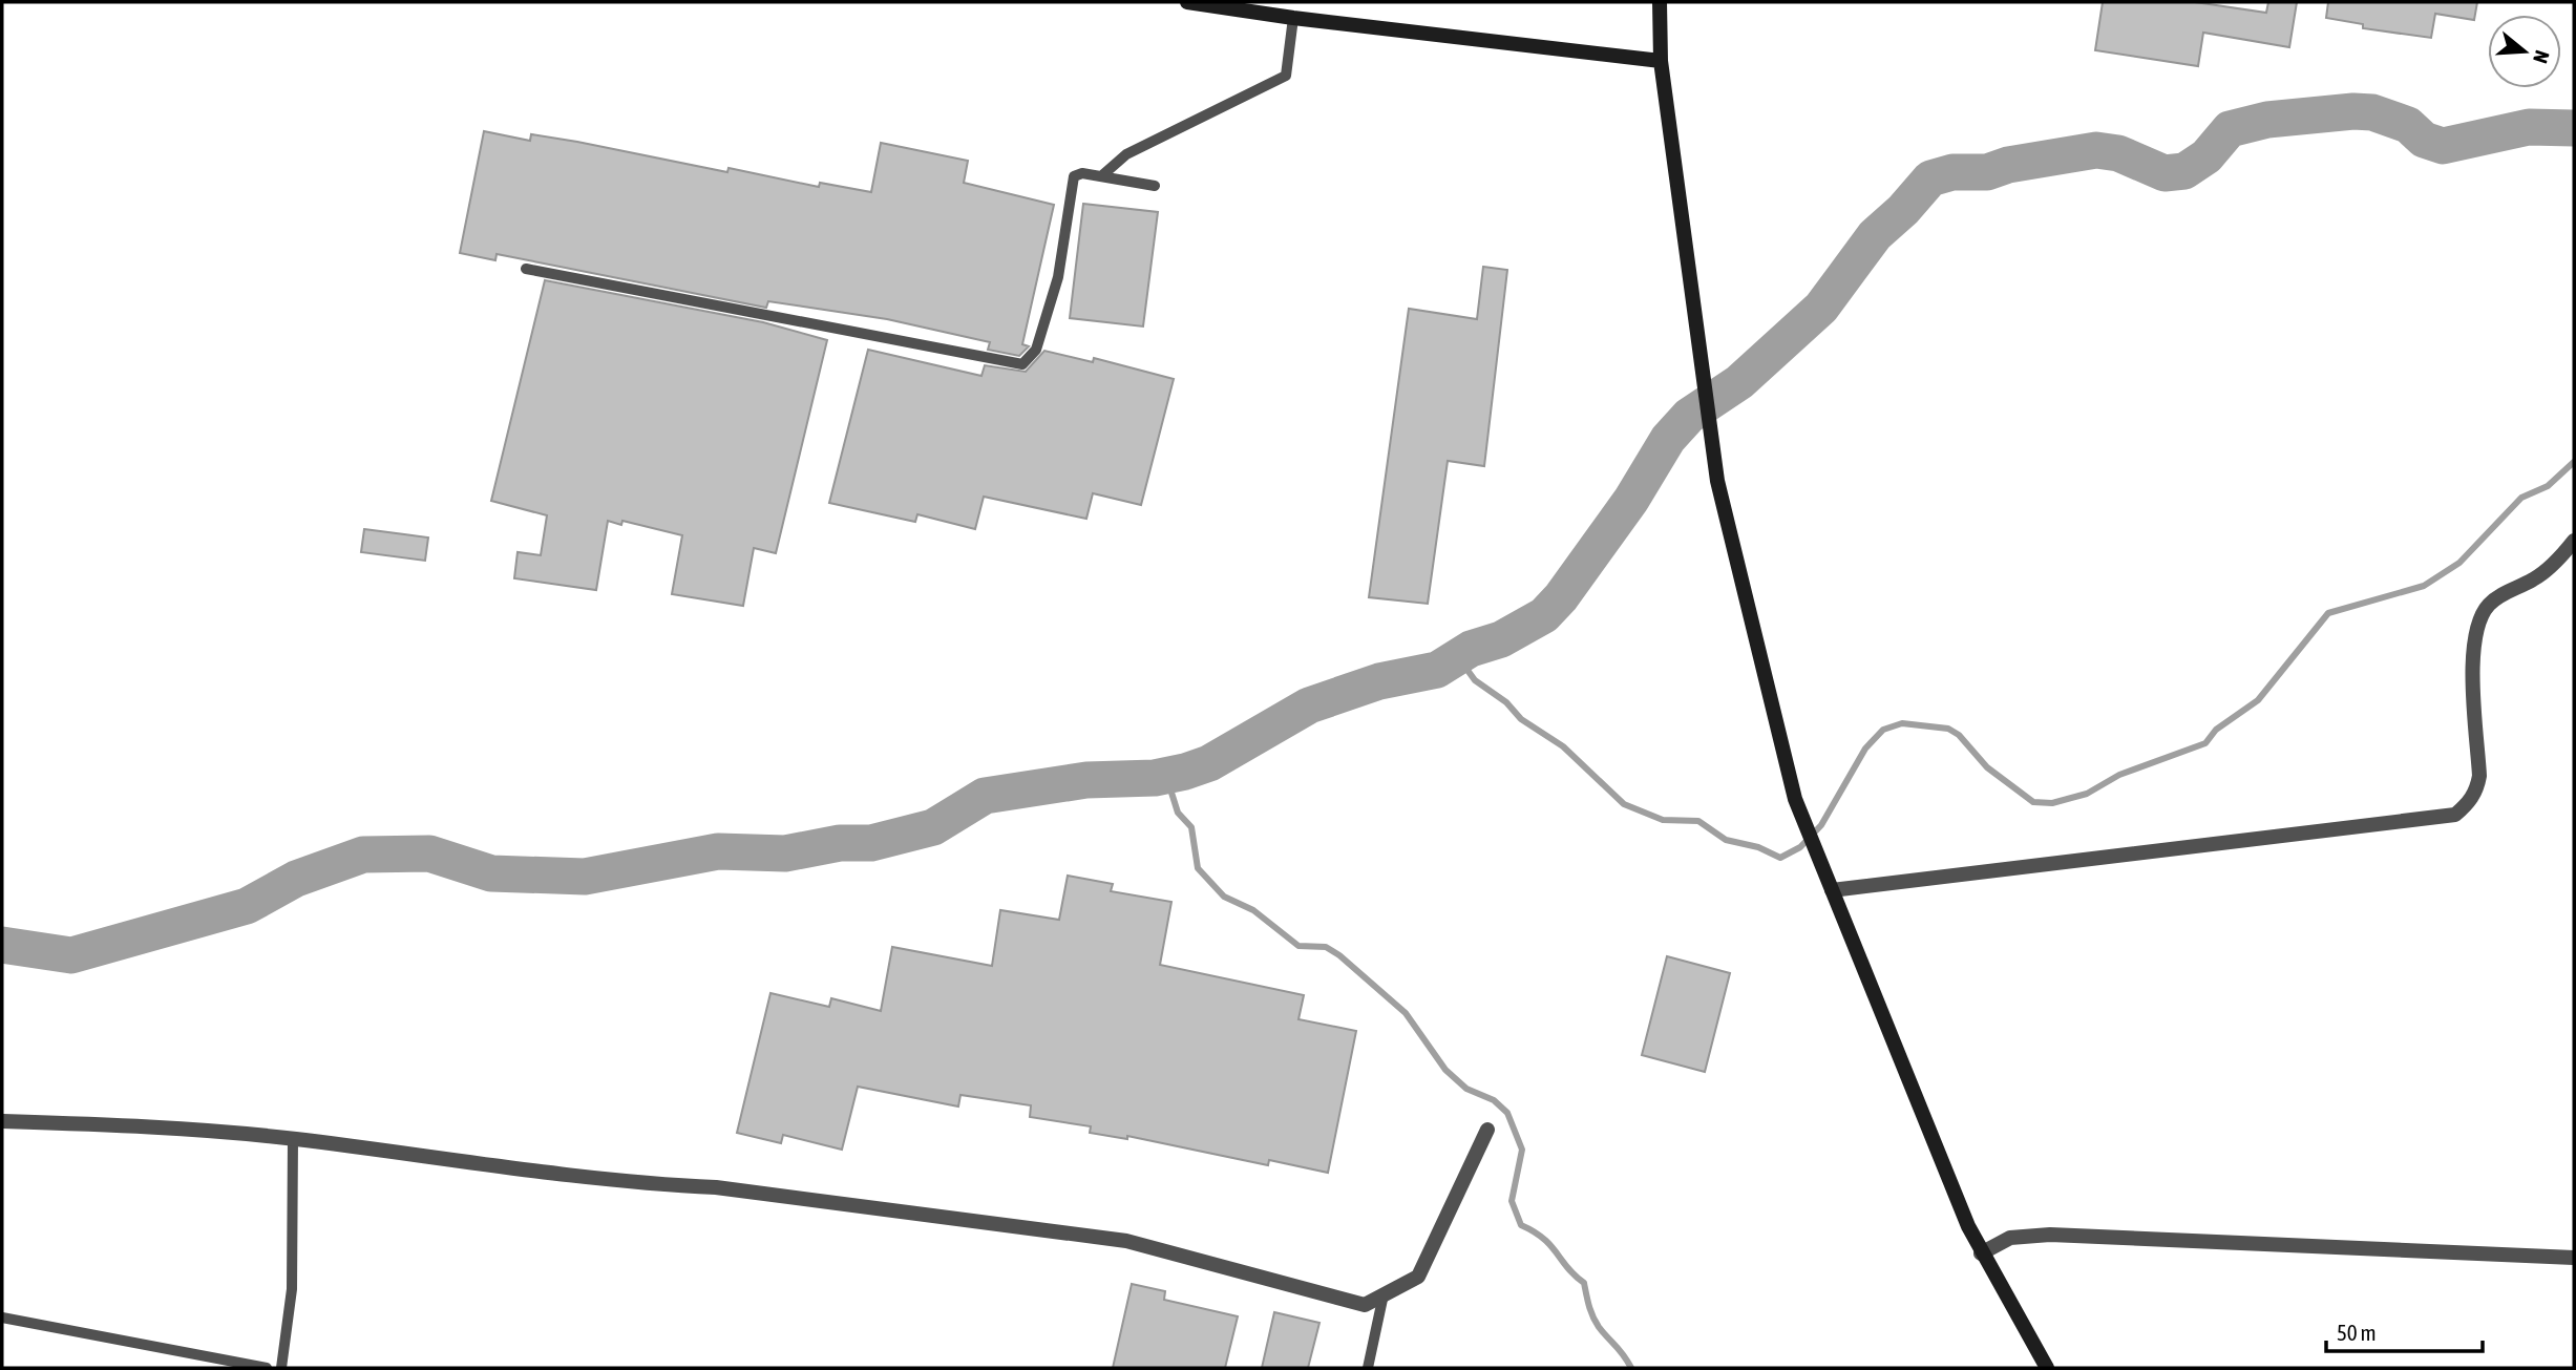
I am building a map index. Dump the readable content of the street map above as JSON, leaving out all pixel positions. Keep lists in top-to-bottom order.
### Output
{
  "scale_bar": "50 m",
  "north": "right"
}
